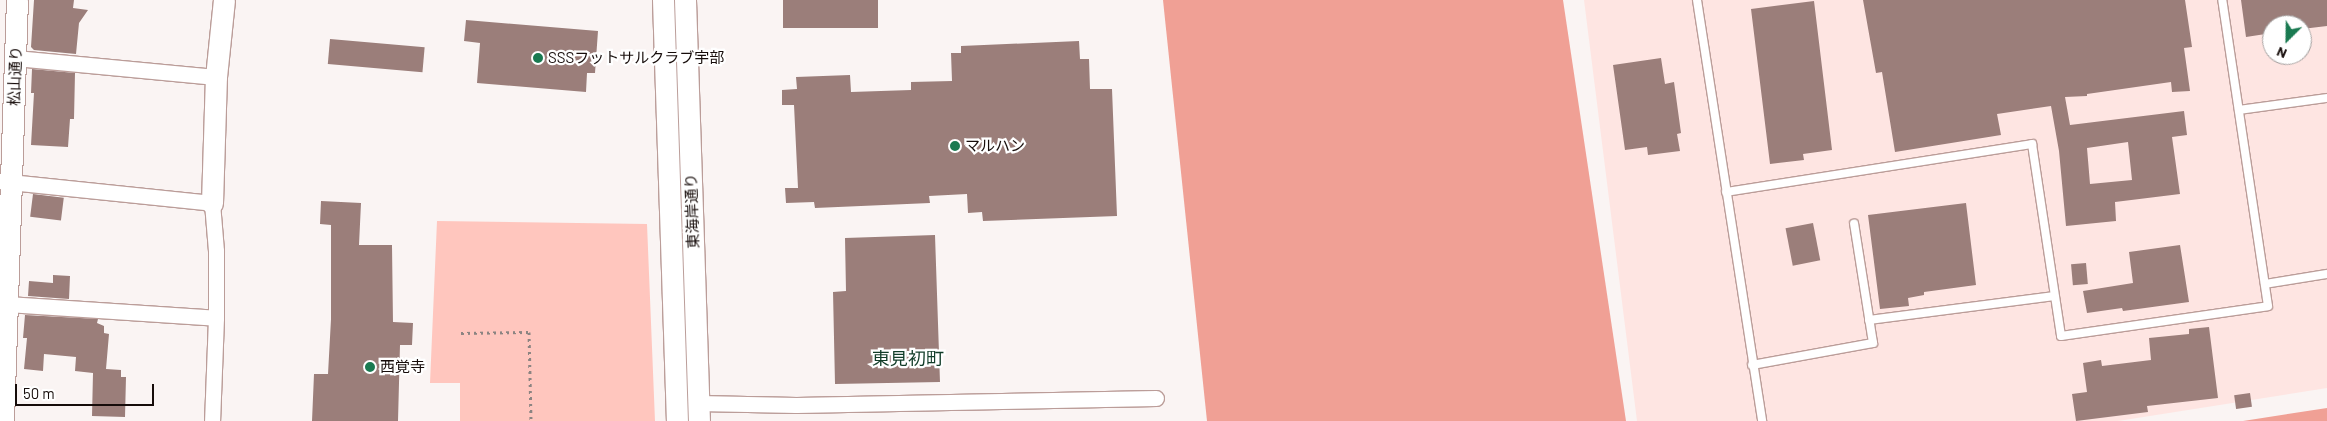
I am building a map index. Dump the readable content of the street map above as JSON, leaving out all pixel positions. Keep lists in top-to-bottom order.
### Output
{
  "streets": {
    "street": ["松山通り", "東海岸通り"]
  },
  "districts": ["東見初町"],
  "places": ["SSSフットサルクラブ宇部", "マルハン", "西覚寺"],
  "scale_bar": "50 m",
  "north": "bottom left"
}
